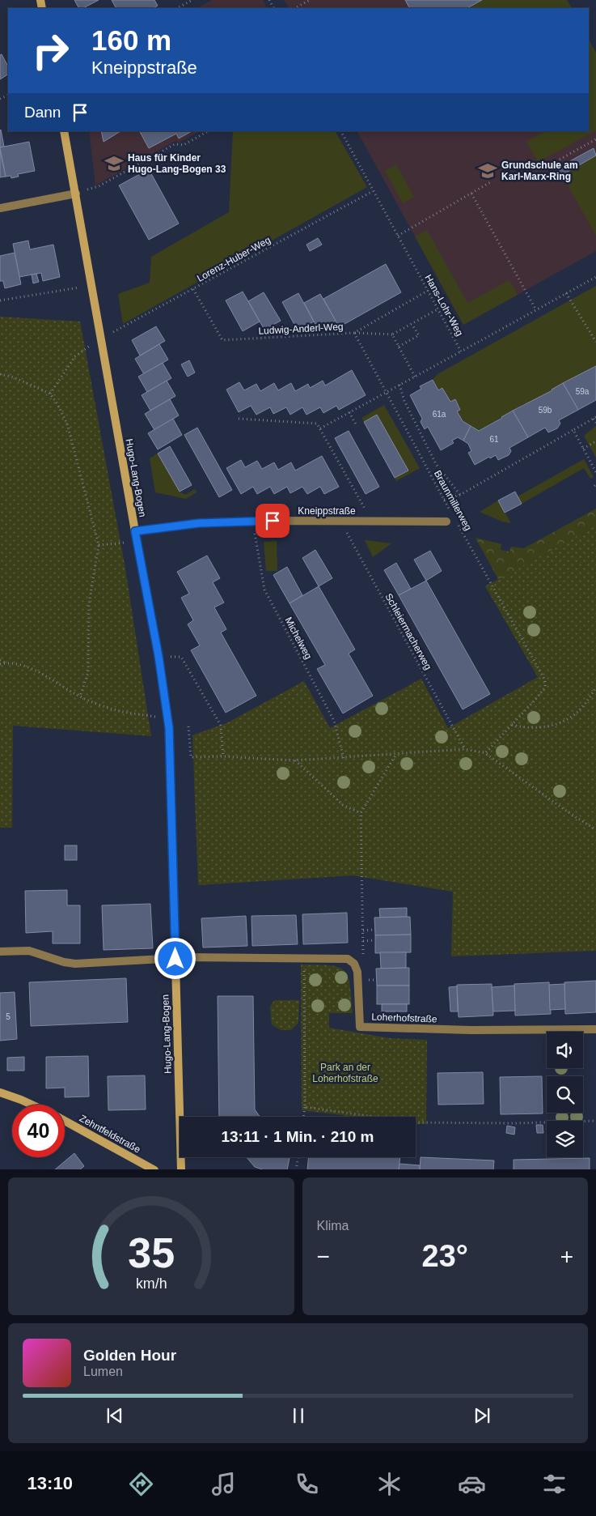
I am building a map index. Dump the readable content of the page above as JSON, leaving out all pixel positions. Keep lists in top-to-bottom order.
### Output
{
  "streets": {
    "street": [
      "Hugo-Lang-Bogen",
      "Kneippstraße",
      "Loherhofstraße",
      "Zehntfeldstraße"
    ],
    "path": [
      "Lorenz-Huber-Weg",
      "Hans-Lohr-Weg",
      "Ludwig-Anderl-Weg",
      "Braunmillerweg",
      "Schleiermacherweg",
      "Michelweg"
    ]
  },
  "crossings": [
    ["Lorenz-Huber-Weg", "Hans-Lohr-Weg"],
    ["Lorenz-Huber-Weg", "Ludwig-Anderl-Weg"],
    ["Lorenz-Huber-Weg", "Hugo-Lang-Bogen"],
    ["Hans-Lohr-Weg", "Ludwig-Anderl-Weg"],
    ["Ludwig-Anderl-Weg", "Braunmillerweg"],
    ["Hugo-Lang-Bogen", "Kneippstraße"],
    ["Kneippstraße", "Schleiermacherweg"],
    ["Kneippstraße", "Michelweg"]
  ],
  "parks": ["Park an der Loherhofstraße"],
  "places": {
    "school or university": ["Haus für Kinder Hugo-Lang-Bogen 33", "Grundschule am Karl-Marx-Ring"]
  },
  "house_numbers": [
    "59a",
    "59b",
    "61a",
    "61",
    "5"
  ],
  "page": {
    "turn": ["160 m", "Kneippstraße"],
    "then": "Dann",
    "limit": "40",
    "trip": "13:11 · 1 Min. · 210 m",
    "tile": "Klima",
    "heat": ["−", "23°", "+"],
    "song": ["Golden Hour", "Lumen"],
    "tabs": "13:10",
    "gauge": ["35", "km/h"]
  }
}
